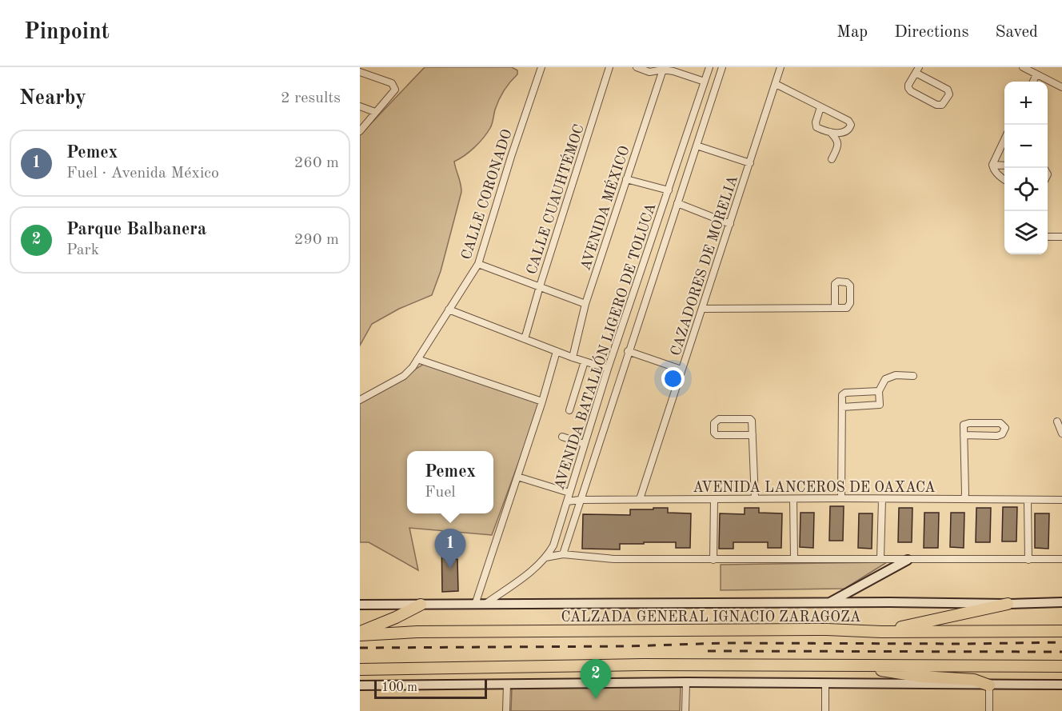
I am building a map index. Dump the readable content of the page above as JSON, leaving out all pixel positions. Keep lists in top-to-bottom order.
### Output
{
  "streets": {
    "highway": ["CALZADA GENERAL IGNACIO ZARAGOZA"],
    "street": [
      "CALLE CORONADO",
      "CALLE CUAUHTÉMOC",
      "AVENIDA MÉXICO",
      "CAZADORES DE MORELIA",
      "AVENIDA BATALLÓN LIGERO DE TOLUCA",
      "AVENIDA LANCEROS DE OAXACA"
    ]
  },
  "crossings": [
    ["CAZADORES DE MORELIA", "AVENIDA LANCEROS DE OAXACA"],
    ["AVENIDA BATALLÓN LIGERO DE TOLUCA", "AVENIDA LANCEROS DE OAXACA"],
    ["AVENIDA BATALLÓN LIGERO DE TOLUCA", "CALZADA GENERAL IGNACIO ZARAGOZA"]
  ],
  "scale_bar": "100 m",
  "page": {
    "header": "Pinpoint",
    "nav": ["Map", "Directions", "Saved"],
    "heading": ["Nearby", "2 results"],
    "map_buttons": ["+", "−"],
    "list": [
      {
        "mark": "1",
        "name": "Pemex",
        "note": "Fuel · Avenida México",
        "value": "260 m"
      },
      {
        "mark": "2",
        "name": "Parque Balbanera",
        "note": "Park",
        "value": "290 m"
      }
    ],
    "popup": ["Pemex", "Fuel"],
    "pins": ["1", "2"],
    "scale": "100 m"
  }
}
